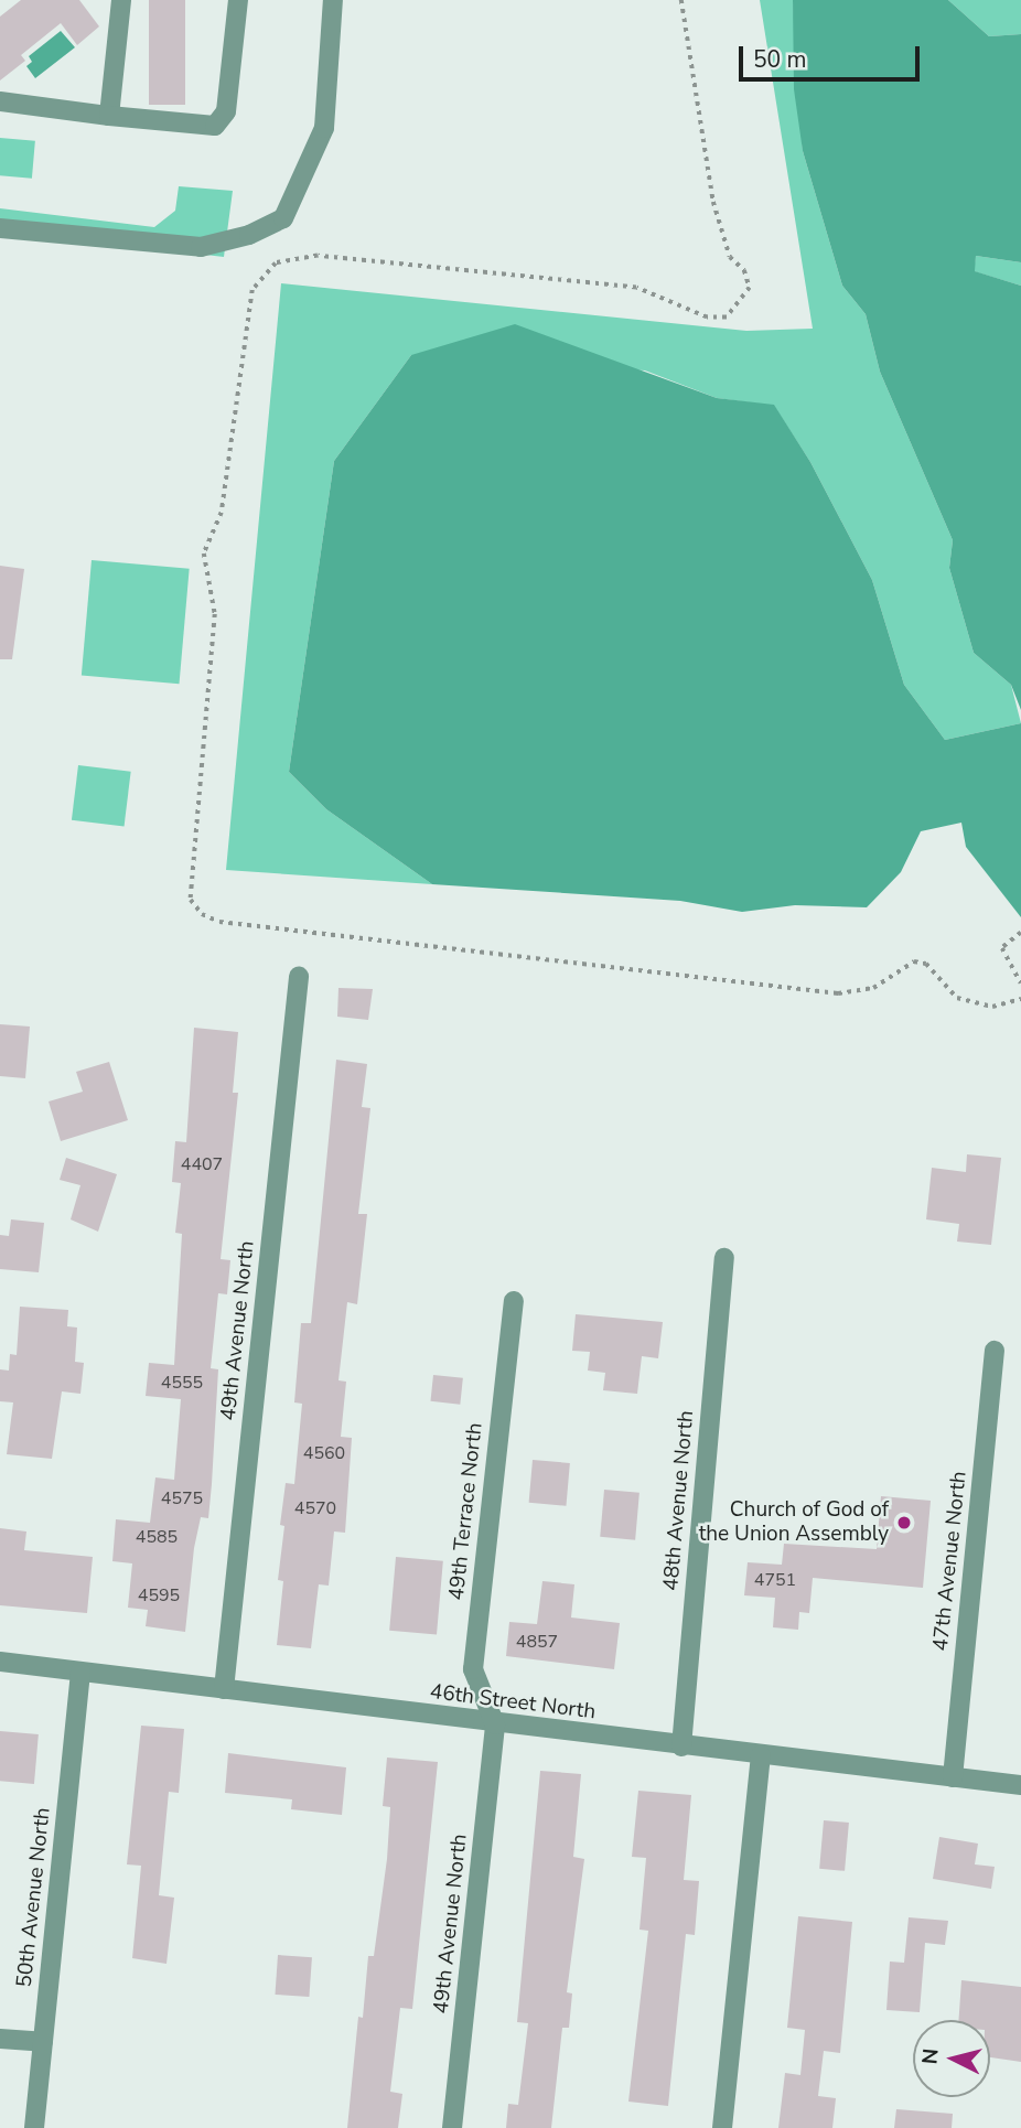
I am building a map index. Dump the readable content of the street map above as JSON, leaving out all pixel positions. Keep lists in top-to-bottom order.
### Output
{
  "streets": {
    "street": [
      "49th Avenue North",
      "48th Avenue North",
      "49th Terrace North",
      "47th Avenue North",
      "46th Street North",
      "50th Avenue North"
    ]
  },
  "crossings": [
    ["49th Avenue North", "49th Terrace North"],
    ["49th Avenue North", "46th Street North"],
    ["48th Avenue North", "46th Street North"],
    ["49th Terrace North", "46th Street North"],
    ["47th Avenue North", "46th Street North"],
    ["46th Street North", "50th Avenue North"]
  ],
  "places": ["Church of God of the Union Assembly"],
  "house_numbers": [
    "4407",
    "4555",
    "4560",
    "4575",
    "4570",
    "4585",
    "4751",
    "4595",
    "4857"
  ],
  "scale_bar": "50 m",
  "north": "left"
}
